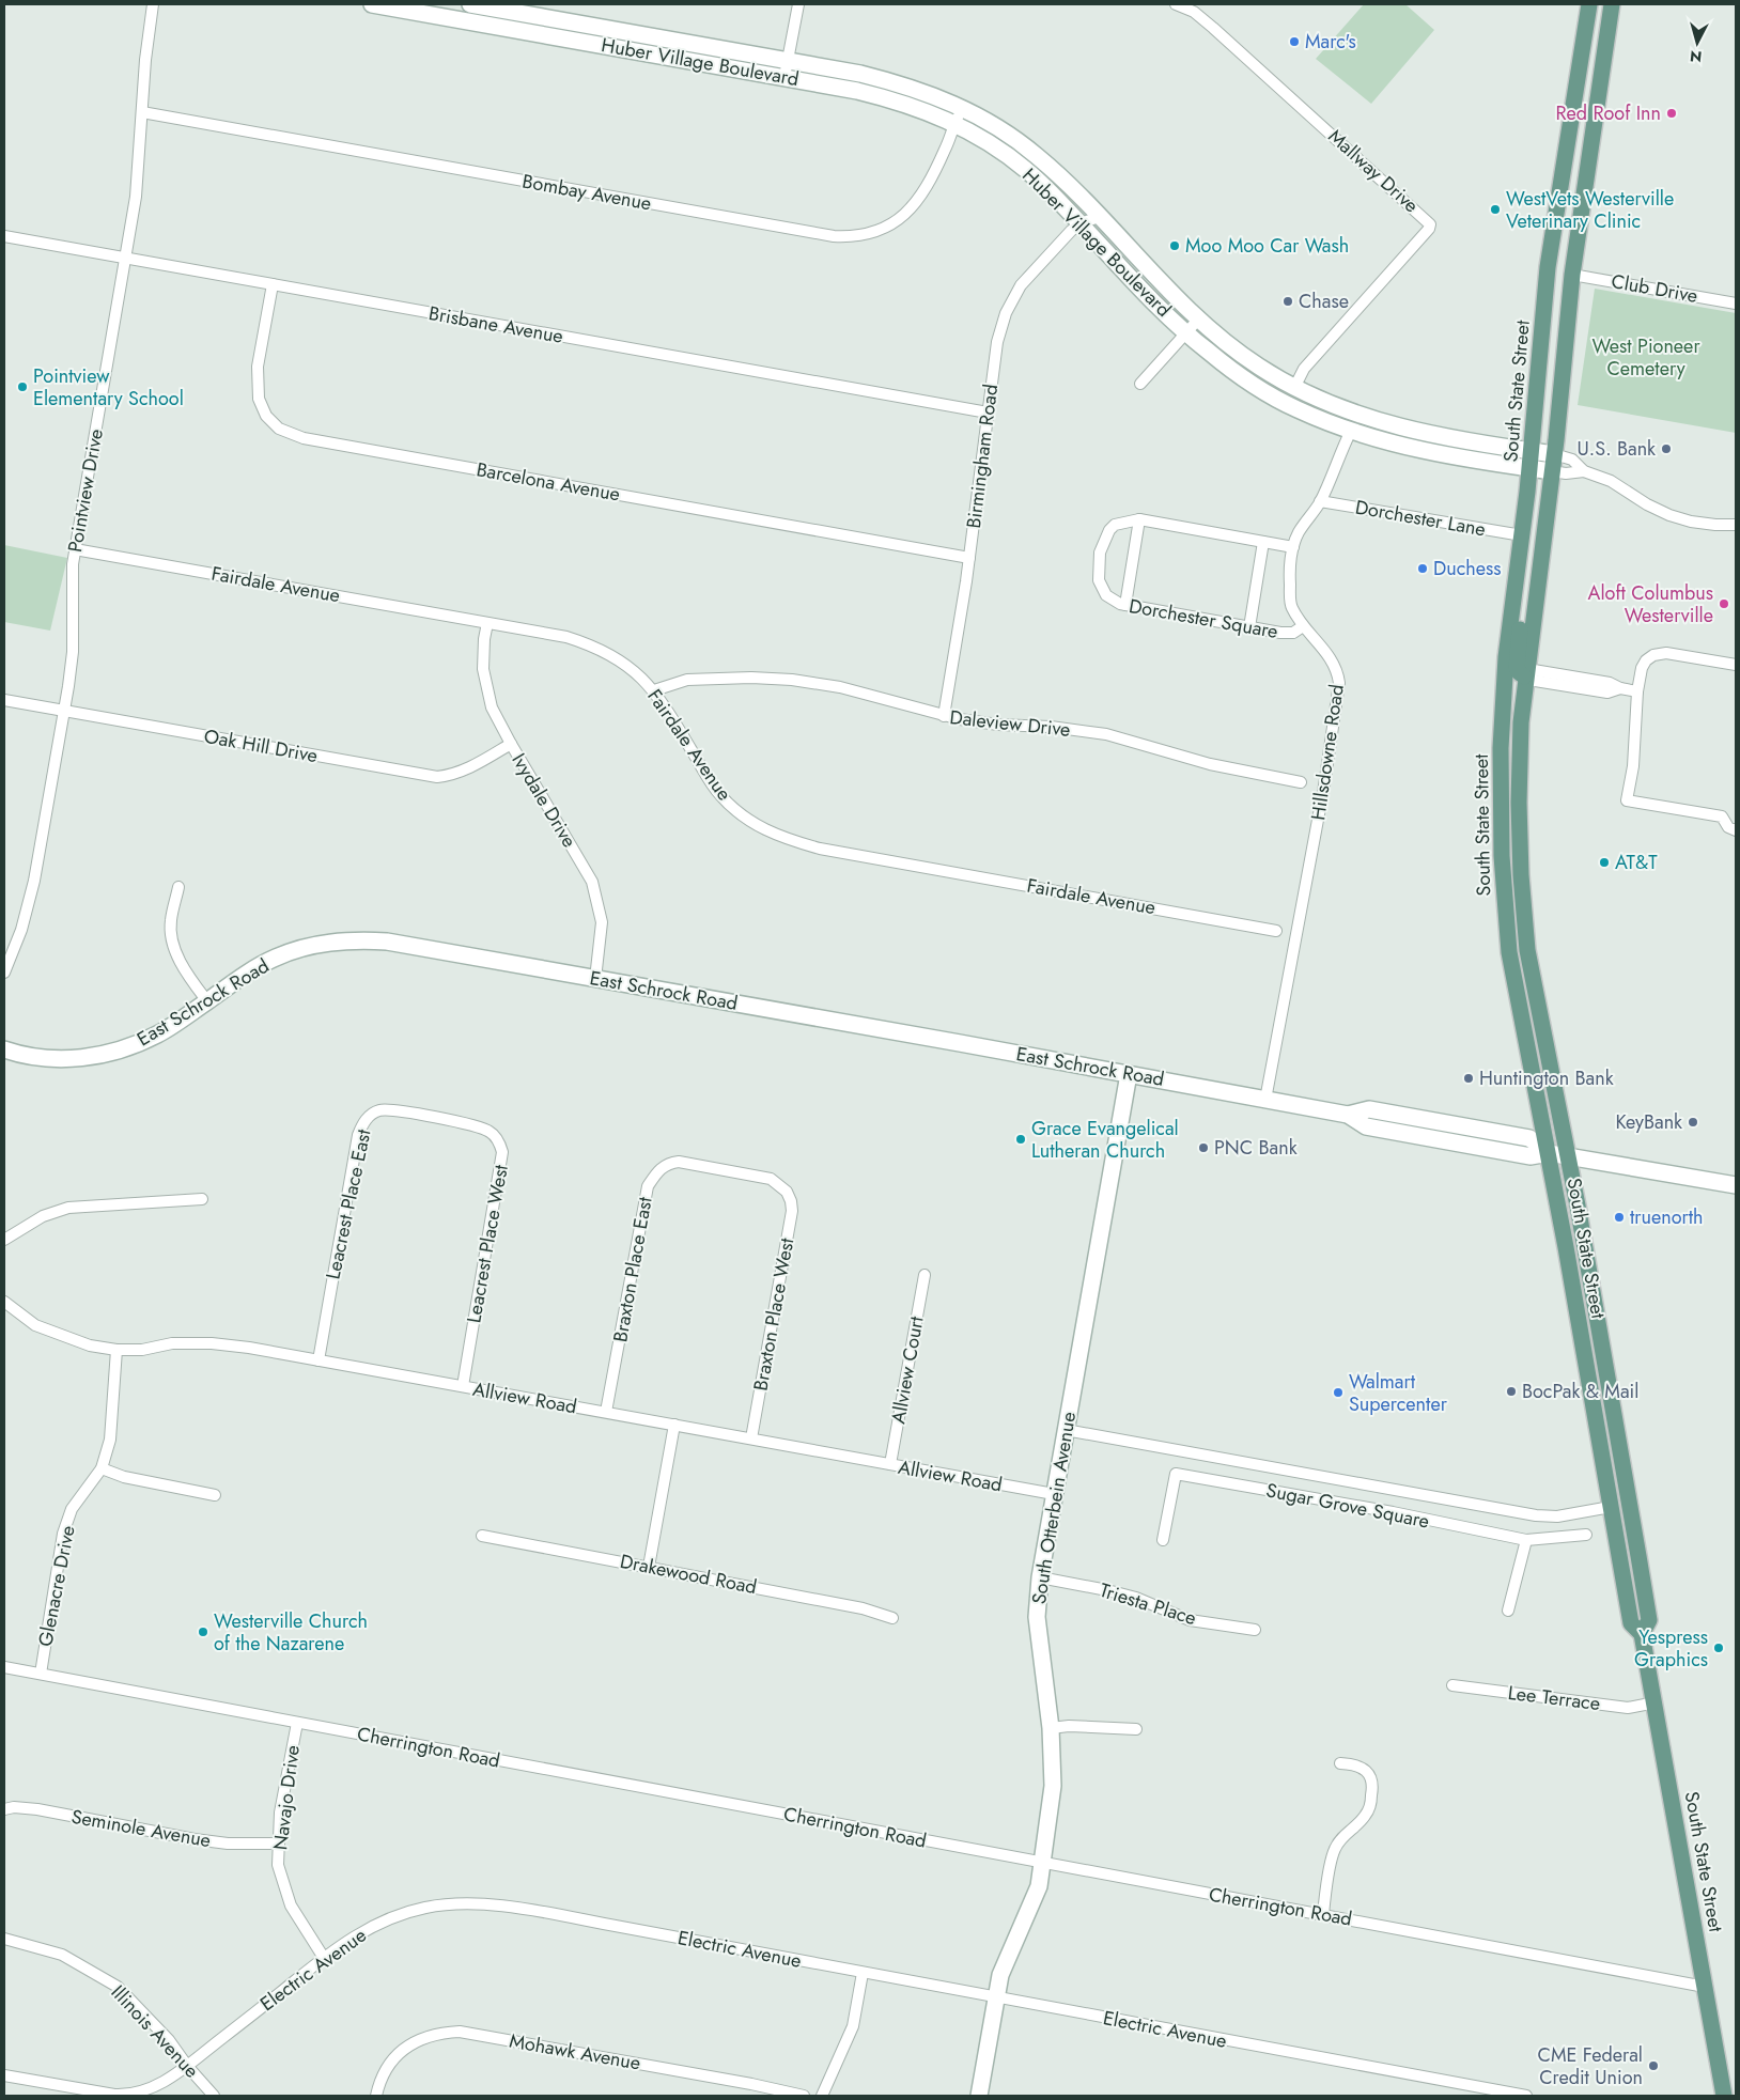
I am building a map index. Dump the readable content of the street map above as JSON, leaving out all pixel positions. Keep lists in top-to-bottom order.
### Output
{
  "streets": {
    "main road": ["South State Street"],
    "street": [
      "Huber Village Boulevard",
      "Mallway Drive",
      "Bombay Avenue",
      "Club Drive",
      "Brisbane Avenue",
      "Birmingham Road",
      "Barcelona Avenue",
      "Pointview Drive",
      "Dorchester Lane",
      "Fairdale Avenue",
      "Dorchester Square",
      "Daleview Drive",
      "Oak Hill Drive",
      "Hillsdowne Road",
      "Ivydale Drive",
      "East Schrock Road",
      "Leacrest Place East",
      "Leacrest Place West",
      "Braxton Place East",
      "Braxton Place West",
      "Allview Court",
      "Allview Road",
      "Sugar Grove Square",
      "South Otterbein Avenue",
      "Drakewood Road",
      "Glenacre Drive",
      "Triesta Place",
      "Lee Terrace",
      "Cherrington Road",
      "Navajo Drive",
      "Seminole Avenue",
      "Electric Avenue",
      "Illinois Avenue",
      "Mohawk Avenue"
    ]
  },
  "crossings": [
    ["Huber Village Boulevard", "Mallway Drive"],
    ["Huber Village Boulevard", "Bombay Avenue"],
    ["Huber Village Boulevard", "South State Street"],
    ["Huber Village Boulevard", "Birmingham Road"],
    ["Huber Village Boulevard", "Hillsdowne Road"],
    ["Bombay Avenue", "Pointview Drive"],
    ["Club Drive", "South State Street"],
    ["Brisbane Avenue", "Birmingham Road"],
    ["Brisbane Avenue", "Barcelona Avenue"],
    ["Brisbane Avenue", "Pointview Drive"],
    ["South State Street", "Dorchester Lane"],
    ["South State Street", "East Schrock Road"],
    ["South State Street", "Lee Terrace"],
    ["South State Street", "Cherrington Road"],
    ["Birmingham Road", "Barcelona Avenue"],
    ["Birmingham Road", "Daleview Drive"],
    ["Pointview Drive", "Fairdale Avenue"],
    ["Pointview Drive", "Oak Hill Drive"],
    ["Dorchester Lane", "Hillsdowne Road"],
    ["Fairdale Avenue", "Daleview Drive"],
    ["Fairdale Avenue", "Ivydale Drive"],
    ["Dorchester Square", "Hillsdowne Road"],
    ["Oak Hill Drive", "Ivydale Drive"],
    ["Hillsdowne Road", "East Schrock Road"],
    ["Ivydale Drive", "East Schrock Road"],
    ["East Schrock Road", "South Otterbein Avenue"],
    ["Leacrest Place East", "Leacrest Place West"],
    ["Leacrest Place East", "Allview Road"],
    ["Leacrest Place West", "Allview Road"],
    ["Braxton Place East", "Braxton Place West"],
    ["Braxton Place East", "Allview Road"],
    ["Braxton Place West", "Allview Road"],
    ["Allview Court", "Allview Road"],
    ["Allview Road", "South Otterbein Avenue"],
    ["Allview Road", "Glenacre Drive"],
    ["South Otterbein Avenue", "Triesta Place"],
    ["South Otterbein Avenue", "Cherrington Road"],
    ["South Otterbein Avenue", "Electric Avenue"],
    ["Glenacre Drive", "Cherrington Road"],
    ["Cherrington Road", "Navajo Drive"],
    ["Navajo Drive", "Seminole Avenue"],
    ["Navajo Drive", "Electric Avenue"],
    ["Electric Avenue", "Illinois Avenue"]
  ],
  "parks": ["West Pioneer Cemetery"],
  "places": [
    "Marc's",
    "Red Roof Inn",
    "WestVets Westerville Veterinary Clinic",
    "Moo Moo Car Wash",
    "Chase",
    "Pointview Elementary School",
    "U.S. Bank",
    "Duchess",
    "Aloft Columbus Westerville",
    "AT&T",
    "Huntington Bank",
    "KeyBank",
    "Grace Evangelical Lutheran Church",
    "PNC Bank",
    "truenorth",
    "BocPak & Mail",
    "Walmart Supercenter",
    "Westerville Church of the Nazarene",
    "Yespress Graphics",
    "CME Federal Credit Union"
  ],
  "north": "bottom"
}
